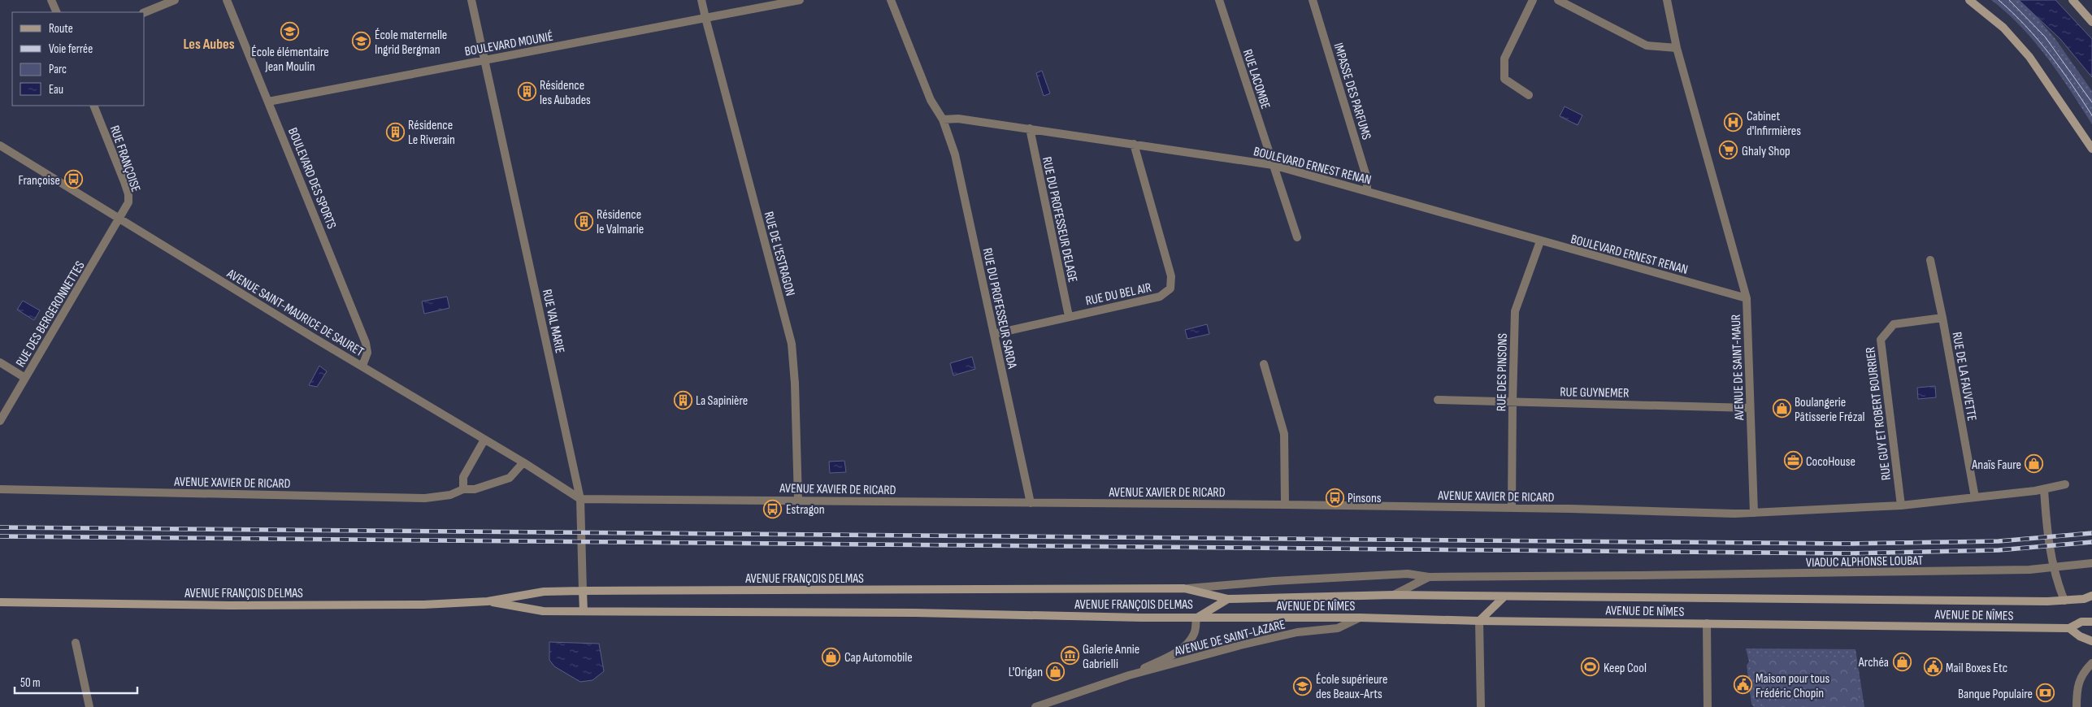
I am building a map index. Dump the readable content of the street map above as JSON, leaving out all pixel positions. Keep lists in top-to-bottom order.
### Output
{
  "streets": {
    "main road": ["AVENUE FRANÇOIS DELMAS", "AVENUE DE NÎMES"],
    "street": [
      "BOULEVARD MOUNIÉ",
      "RUE LACOMBE",
      "IMPASSE DES PARFUMS",
      "RUE FRANÇOISE",
      "BOULEVARD ERNEST RENAN",
      "BOULEVARD DES SPORTS",
      "RUE DU PROFESSEUR DELAGE",
      "RUE DE L'ESTRAGON",
      "RUE DU BEL AIR",
      "RUE DU PROFESSEUR SARDA",
      "AVENUE SAINT-MAURICE DE SAURET",
      "RUE DES BERGERONNETTES",
      "RUE VAL MARIE",
      "AVENUE DE SAINT-MAUR",
      "RUE DES PINSONS",
      "RUE DE LA FAUVETTE",
      "RUE GUYNEMER",
      "RUE GUY ET ROBERT BOURRIER",
      "AVENUE XAVIER DE RICARD",
      "VIADUC ALPHONSE LOUBAT",
      "AVENUE DE SAINT-LAZARE"
    ]
  },
  "crossings": [
    ["BOULEVARD MOUNIÉ", "BOULEVARD DES SPORTS"],
    ["BOULEVARD MOUNIÉ", "RUE DE L'ESTRAGON"],
    ["BOULEVARD MOUNIÉ", "RUE VAL MARIE"],
    ["RUE LACOMBE", "BOULEVARD ERNEST RENAN"],
    ["IMPASSE DES PARFUMS", "BOULEVARD ERNEST RENAN"],
    ["RUE FRANÇOISE", "AVENUE SAINT-MAURICE DE SAURET"],
    ["RUE FRANÇOISE", "RUE DES BERGERONNETTES"],
    ["BOULEVARD ERNEST RENAN", "RUE DU PROFESSEUR DELAGE"],
    ["BOULEVARD ERNEST RENAN", "RUE DU BEL AIR"],
    ["BOULEVARD ERNEST RENAN", "RUE DU PROFESSEUR SARDA"],
    ["BOULEVARD ERNEST RENAN", "AVENUE DE SAINT-MAUR"],
    ["BOULEVARD ERNEST RENAN", "RUE DES PINSONS"],
    ["BOULEVARD DES SPORTS", "AVENUE SAINT-MAURICE DE SAURET"],
    ["RUE DU PROFESSEUR DELAGE", "RUE DU BEL AIR"],
    ["RUE DE L'ESTRAGON", "AVENUE XAVIER DE RICARD"],
    ["RUE DU BEL AIR", "RUE DU PROFESSEUR SARDA"],
    ["RUE DU PROFESSEUR SARDA", "AVENUE XAVIER DE RICARD"],
    ["AVENUE SAINT-MAURICE DE SAURET", "RUE DES BERGERONNETTES"],
    ["AVENUE SAINT-MAURICE DE SAURET", "RUE VAL MARIE"],
    ["AVENUE SAINT-MAURICE DE SAURET", "AVENUE XAVIER DE RICARD"],
    ["RUE VAL MARIE", "AVENUE XAVIER DE RICARD"],
    ["RUE VAL MARIE", "AVENUE FRANÇOIS DELMAS"],
    ["AVENUE DE SAINT-MAUR", "RUE GUYNEMER"],
    ["AVENUE DE SAINT-MAUR", "AVENUE XAVIER DE RICARD"],
    ["RUE DES PINSONS", "RUE GUYNEMER"],
    ["RUE DES PINSONS", "AVENUE XAVIER DE RICARD"],
    ["RUE DE LA FAUVETTE", "RUE GUY ET ROBERT BOURRIER"],
    ["VIADUC ALPHONSE LOUBAT", "AVENUE DE NÎMES"],
    ["AVENUE FRANÇOIS DELMAS", "AVENUE DE NÎMES"],
    ["AVENUE FRANÇOIS DELMAS", "AVENUE DE SAINT-LAZARE"],
    ["AVENUE DE NÎMES", "AVENUE DE SAINT-LAZARE"]
  ],
  "districts": ["Les Aubes"],
  "places": {
    "school or university": ["École élémentaire Jean Moulin", "École maternelle Ingrid Bergman", "École supérieure des Beaux-Arts"],
    "building": [
      "Résidence les Aubades",
      "Résidence Le Riverain",
      "Résidence le Valmarie",
      "La Sapinière"
    ],
    "hospital": ["Cabinet d'Infirmières"],
    "supermarket": ["Ghaly Shop"],
    "bus stop": ["Françoise", "Pinsons", "Estragon"],
    "shop": [
      "Boulangerie Pâtisserie Frézal",
      "Anaïs Faure",
      "Cap Automobile",
      "Archéa",
      "L'Origan"
    ],
    "office": ["CocoHouse"],
    "museum": ["Galerie Annie Gabrielli"],
    "sports": ["Keep Cool"],
    "public building": ["Mail Boxes Etc", "Maison pour tous Frédéric Chopin"],
    "bank": ["Banque Populaire"]
  },
  "legend": [
    "Route",
    "Voie ferrée",
    "Parc",
    "Eau"
  ],
  "scale_bar": "50 m"
}
